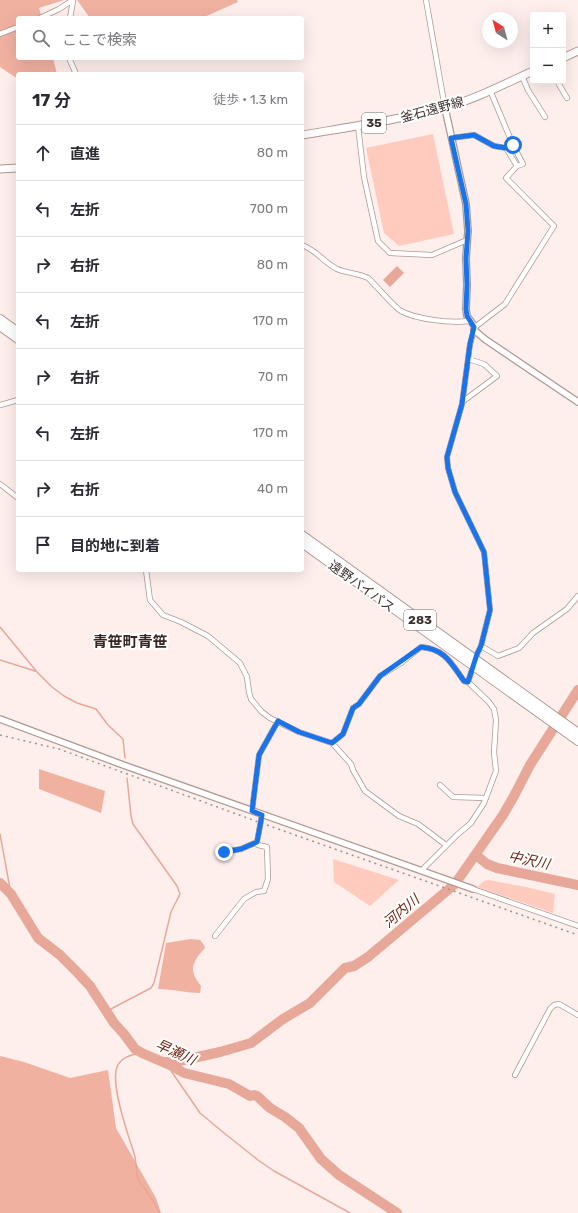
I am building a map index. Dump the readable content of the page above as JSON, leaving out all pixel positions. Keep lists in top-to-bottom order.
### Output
{
  "streets": {
    "highway": ["遠野バイパス", "283"],
    "main road": ["釜石遠野線", "35"]
  },
  "districts": ["青笹町青笹"],
  "water": ["中沢川", "河内川", "早瀬川"],
  "north": "top left",
  "page": {
    "map_buttons": ["+", "−"],
    "search": "ここで検索",
    "heading": ["17 分", "徒歩 · 1.3 km"],
    "list": [
      ["直進", "80 m"],
      ["左折", "700 m"],
      ["右折", "80 m"],
      ["左折", "170 m"],
      ["右折", "70 m"],
      ["左折", "170 m"],
      ["右折", "40 m"],
      "目的地に到着"
    ]
  }
}
